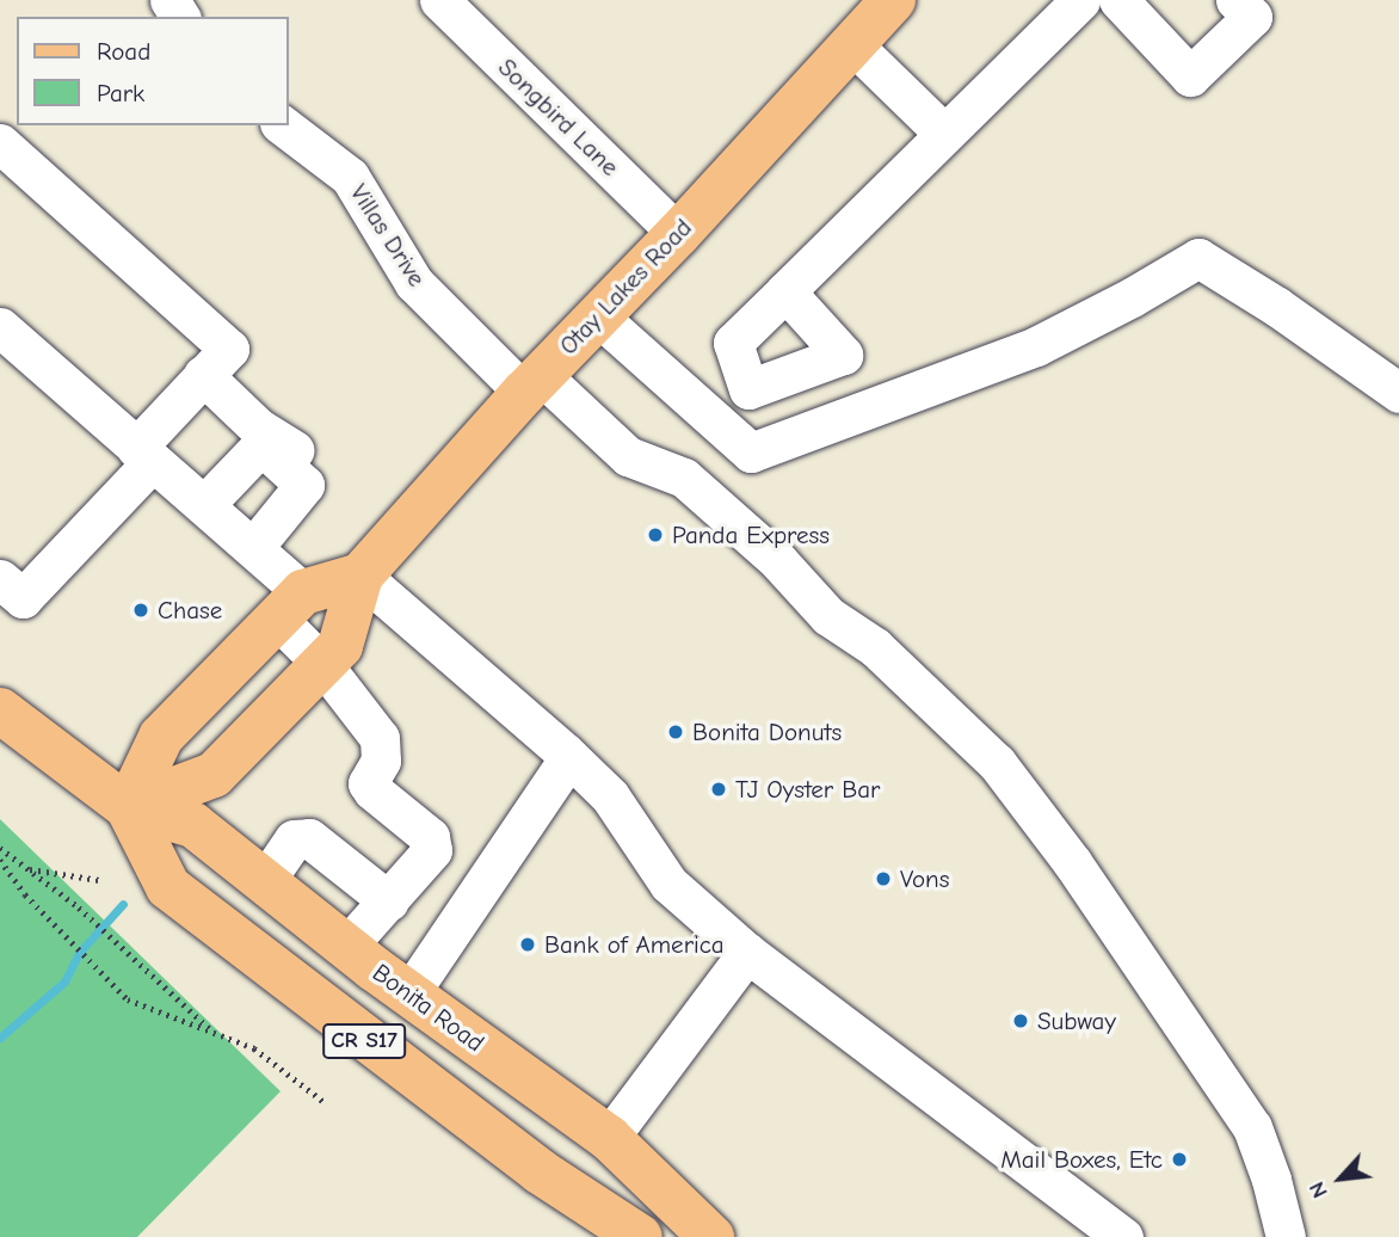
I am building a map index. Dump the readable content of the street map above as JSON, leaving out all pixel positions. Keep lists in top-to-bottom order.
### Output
{
  "streets": {
    "main road": ["Otay Lakes Road", "Bonita Road", "CR S17"],
    "street": ["Songbird Lane", "Villas Drive"]
  },
  "crossings": [
    ["Songbird Lane", "Otay Lakes Road"],
    ["Villas Drive", "Otay Lakes Road"],
    ["Otay Lakes Road", "Bonita Road"]
  ],
  "places": [
    "Panda Express",
    "Chase",
    "Bonita Donuts",
    "TJ Oyster Bar",
    "Vons",
    "Bank of America",
    "Subway",
    "Mail Boxes, Etc"
  ],
  "legend": ["Road", "Park"],
  "north": "bottom left"
}
